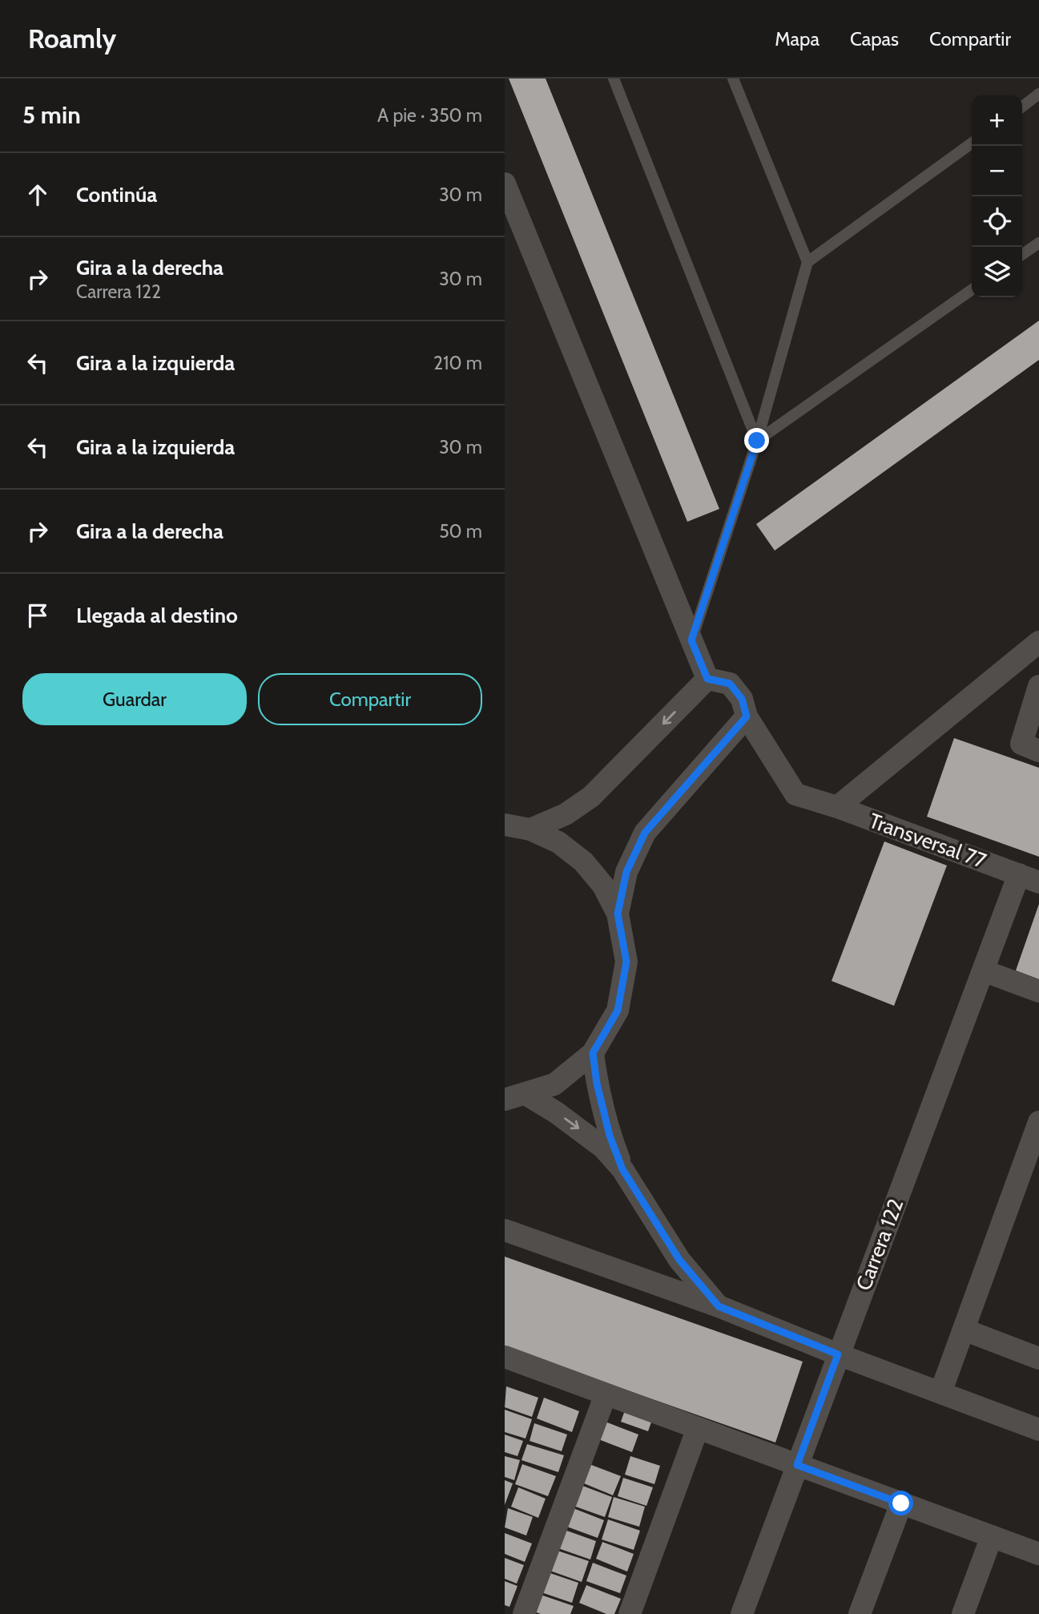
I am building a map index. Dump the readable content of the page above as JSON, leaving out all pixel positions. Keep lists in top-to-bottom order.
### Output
{
  "streets": {
    "street": ["Transversal 77", "Carrera 122"]
  },
  "crossings": [
    ["Transversal 77", "Carrera 122"]
  ],
  "page": {
    "header": "Roamly",
    "nav": ["Mapa", "Capas", "Compartir"],
    "heading": ["5 min", "A pie · 350 m"],
    "map_buttons": ["+", "−"],
    "list": [
      ["Continúa", "30 m"],
      ["Gira a la derecha", "Carrera 122", "30 m"],
      ["Gira a la izquierda", "210 m"],
      ["Gira a la izquierda", "30 m"],
      ["Gira a la derecha", "50 m"],
      "Llegada al destino"
    ],
    "buttons": ["Guardar", "Compartir"]
  }
}
